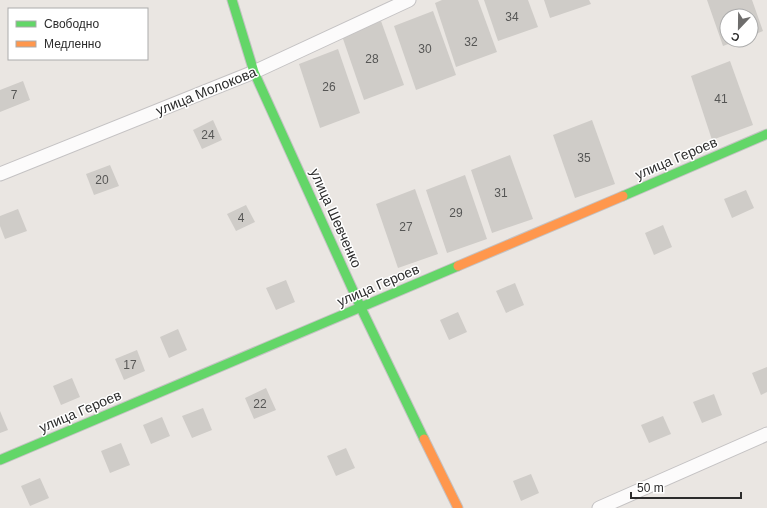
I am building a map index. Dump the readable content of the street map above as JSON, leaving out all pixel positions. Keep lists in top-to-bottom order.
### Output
{
  "streets": {
    "street": ["улица Молокова", "улица Героев", "улица Шевченко"]
  },
  "crossings": [
    ["улица Молокова", "улица Шевченко"],
    ["улица Героев", "улица Шевченко"]
  ],
  "house_numbers": [
    "34",
    "32",
    "30",
    "28",
    "26",
    "7",
    "41",
    "24",
    "35",
    "20",
    "31",
    "29",
    "4",
    "27",
    "17",
    "22"
  ],
  "legend": ["Свободно", "Медленно"],
  "scale_bar": "50 m",
  "north": "bottom"
}
